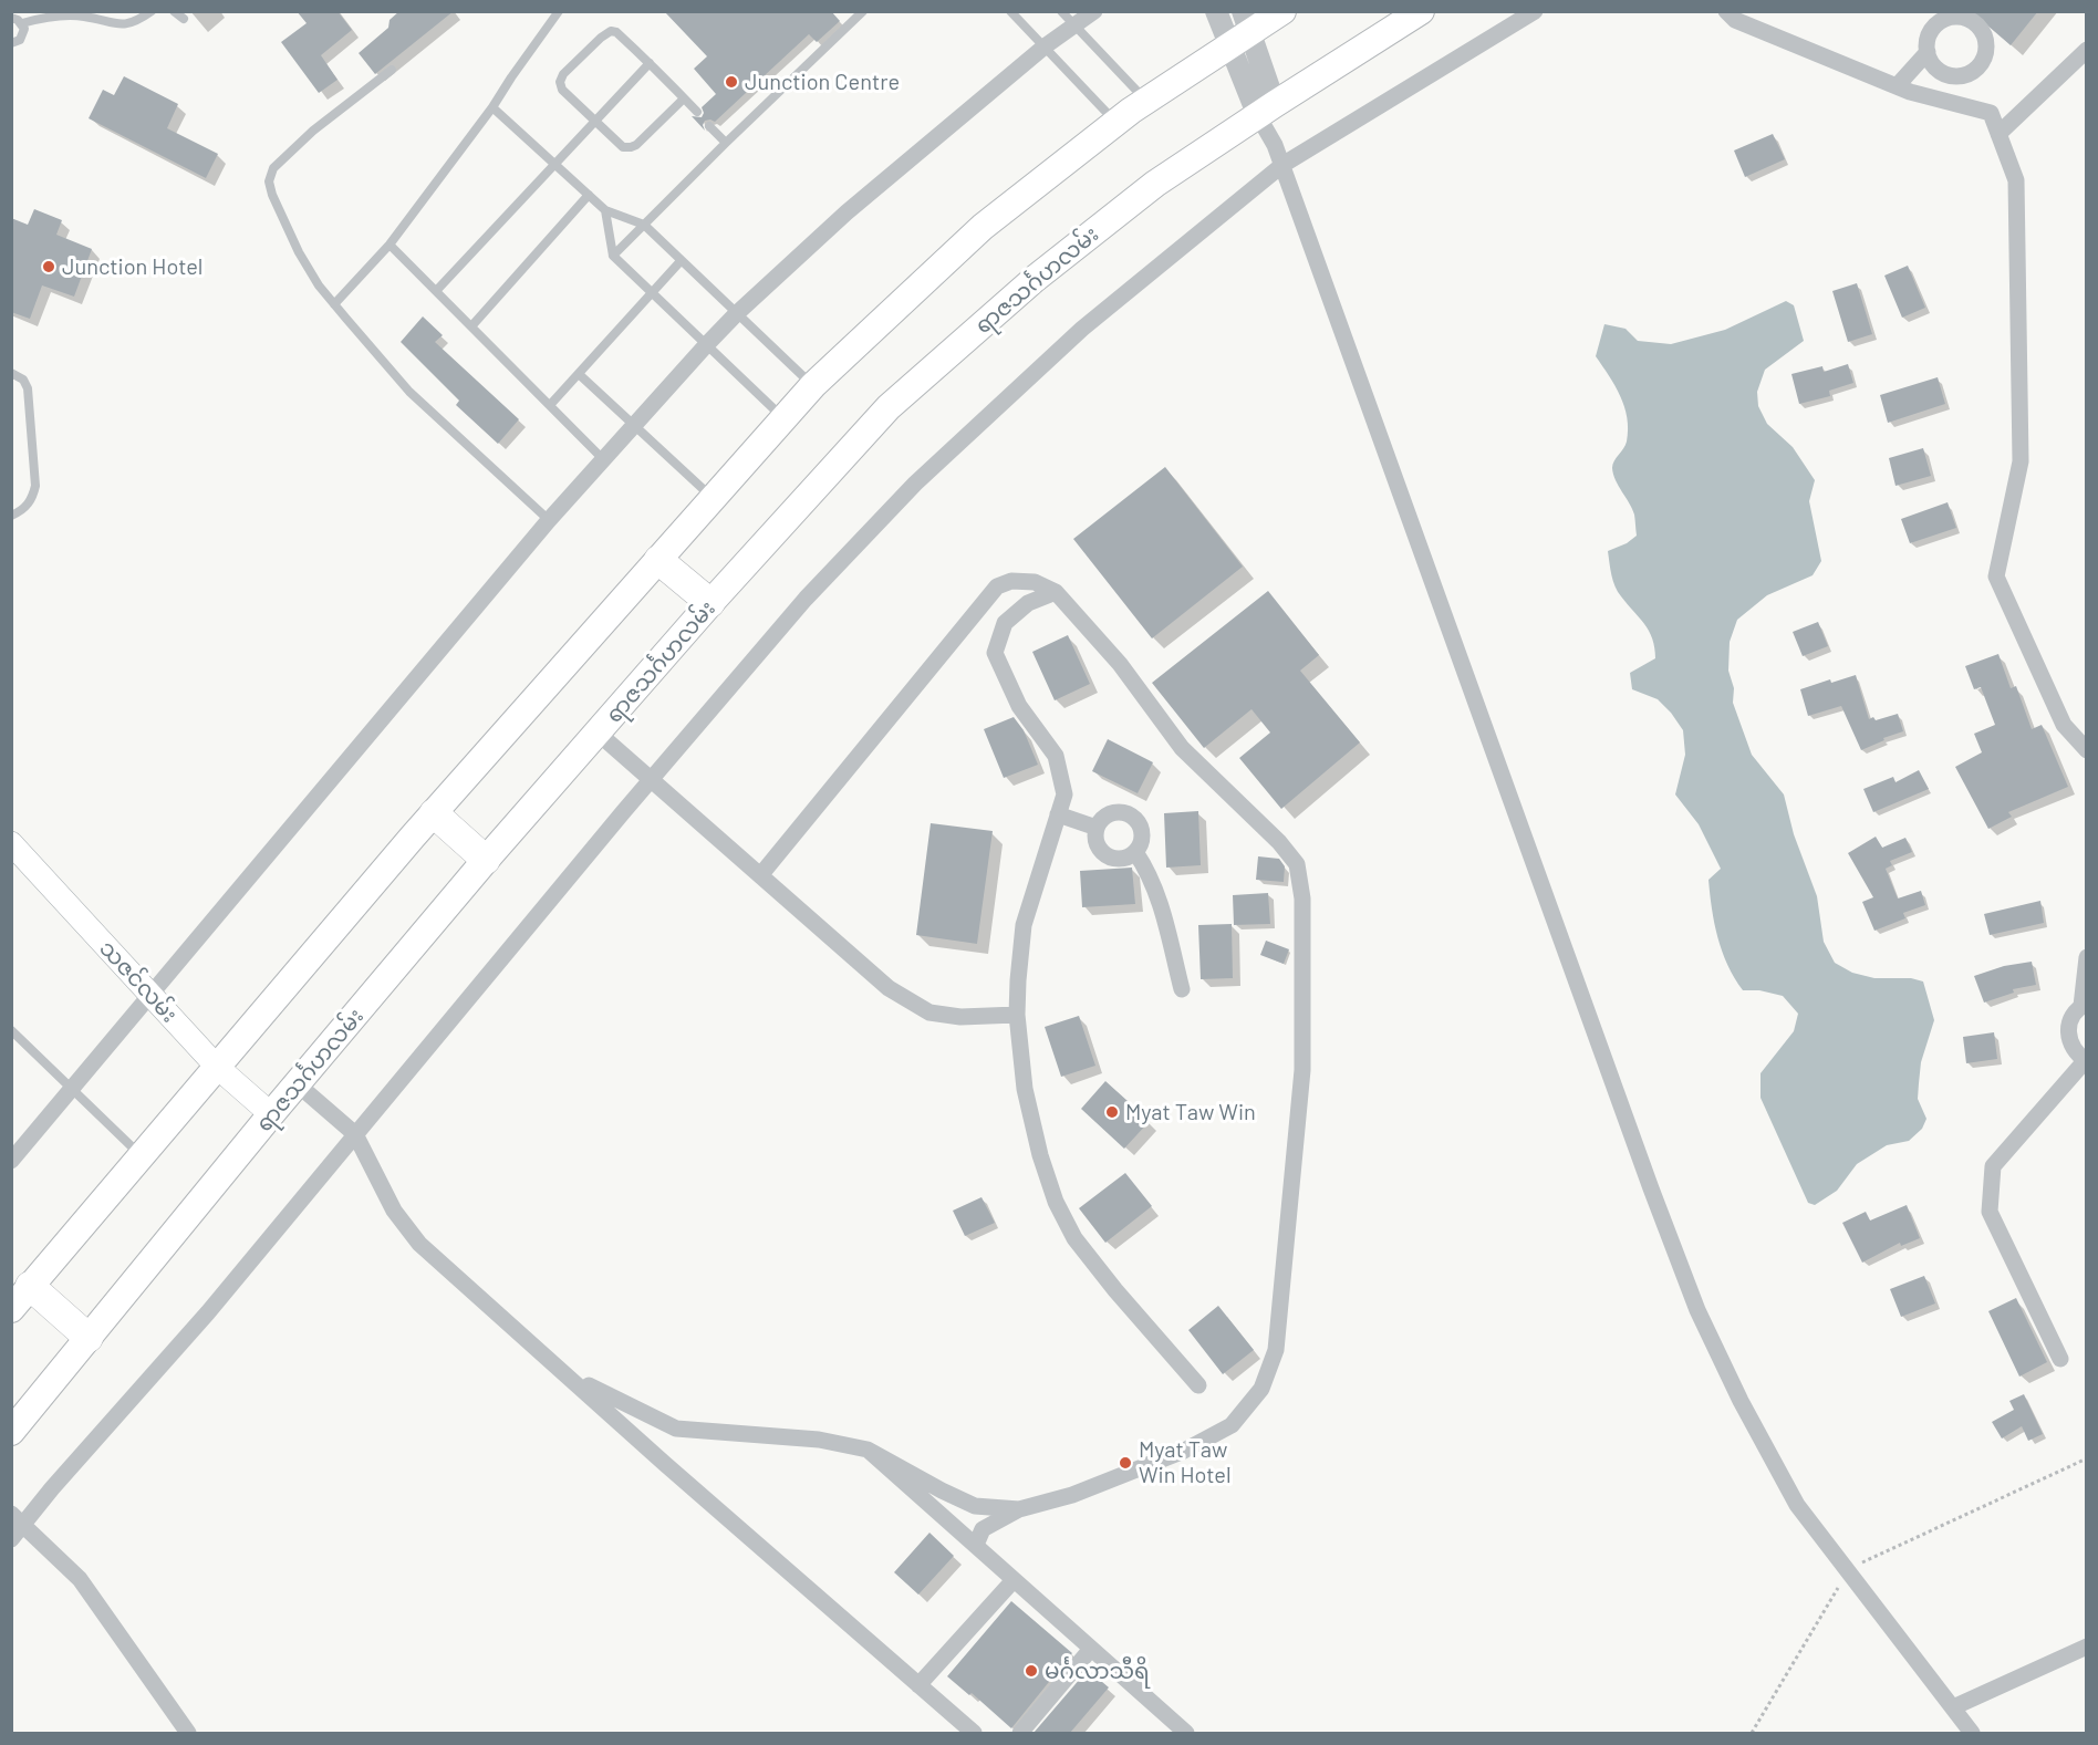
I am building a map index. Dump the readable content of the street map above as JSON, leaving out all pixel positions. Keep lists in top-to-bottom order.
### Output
{
  "streets": {
    "main road": ["ရာဇသင်္ဂဟလမ်း", "သဇင်လမ်း"]
  },
  "crossings": [
    ["ရာဇသင်္ဂဟလမ်း", "သဇင်လမ်း"]
  ],
  "places": [
    "Junction Centre",
    "Junction Hotel",
    "Myat Taw Win",
    "Myat Taw Win Hotel",
    "မင်္ဂလာသီရိ"
  ]
}
